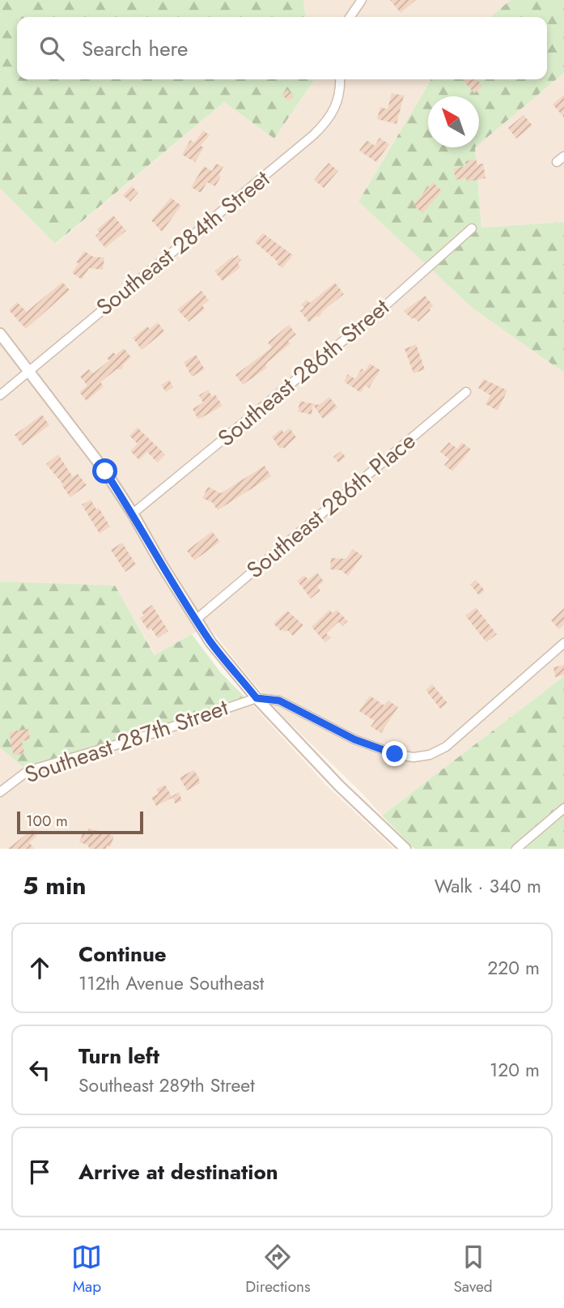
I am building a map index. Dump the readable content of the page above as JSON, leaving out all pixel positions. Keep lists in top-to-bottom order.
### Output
{
  "streets": {
    "street": [
      "Southeast 284th Street",
      "Southeast 286th Street",
      "Southeast 286th Place",
      "Southeast 287th Street"
    ]
  },
  "scale_bar": "100 m",
  "north": "top left",
  "page": {
    "search": "Search here",
    "scale": "100 m",
    "heading": ["5 min", "Walk · 340 m"],
    "list": [
      ["Continue", "112th Avenue Southeast", "220 m"],
      ["Turn left", "Southeast 289th Street", "120 m"],
      "Arrive at destination"
    ],
    "nav": ["Map", "Directions", "Saved"]
  }
}
